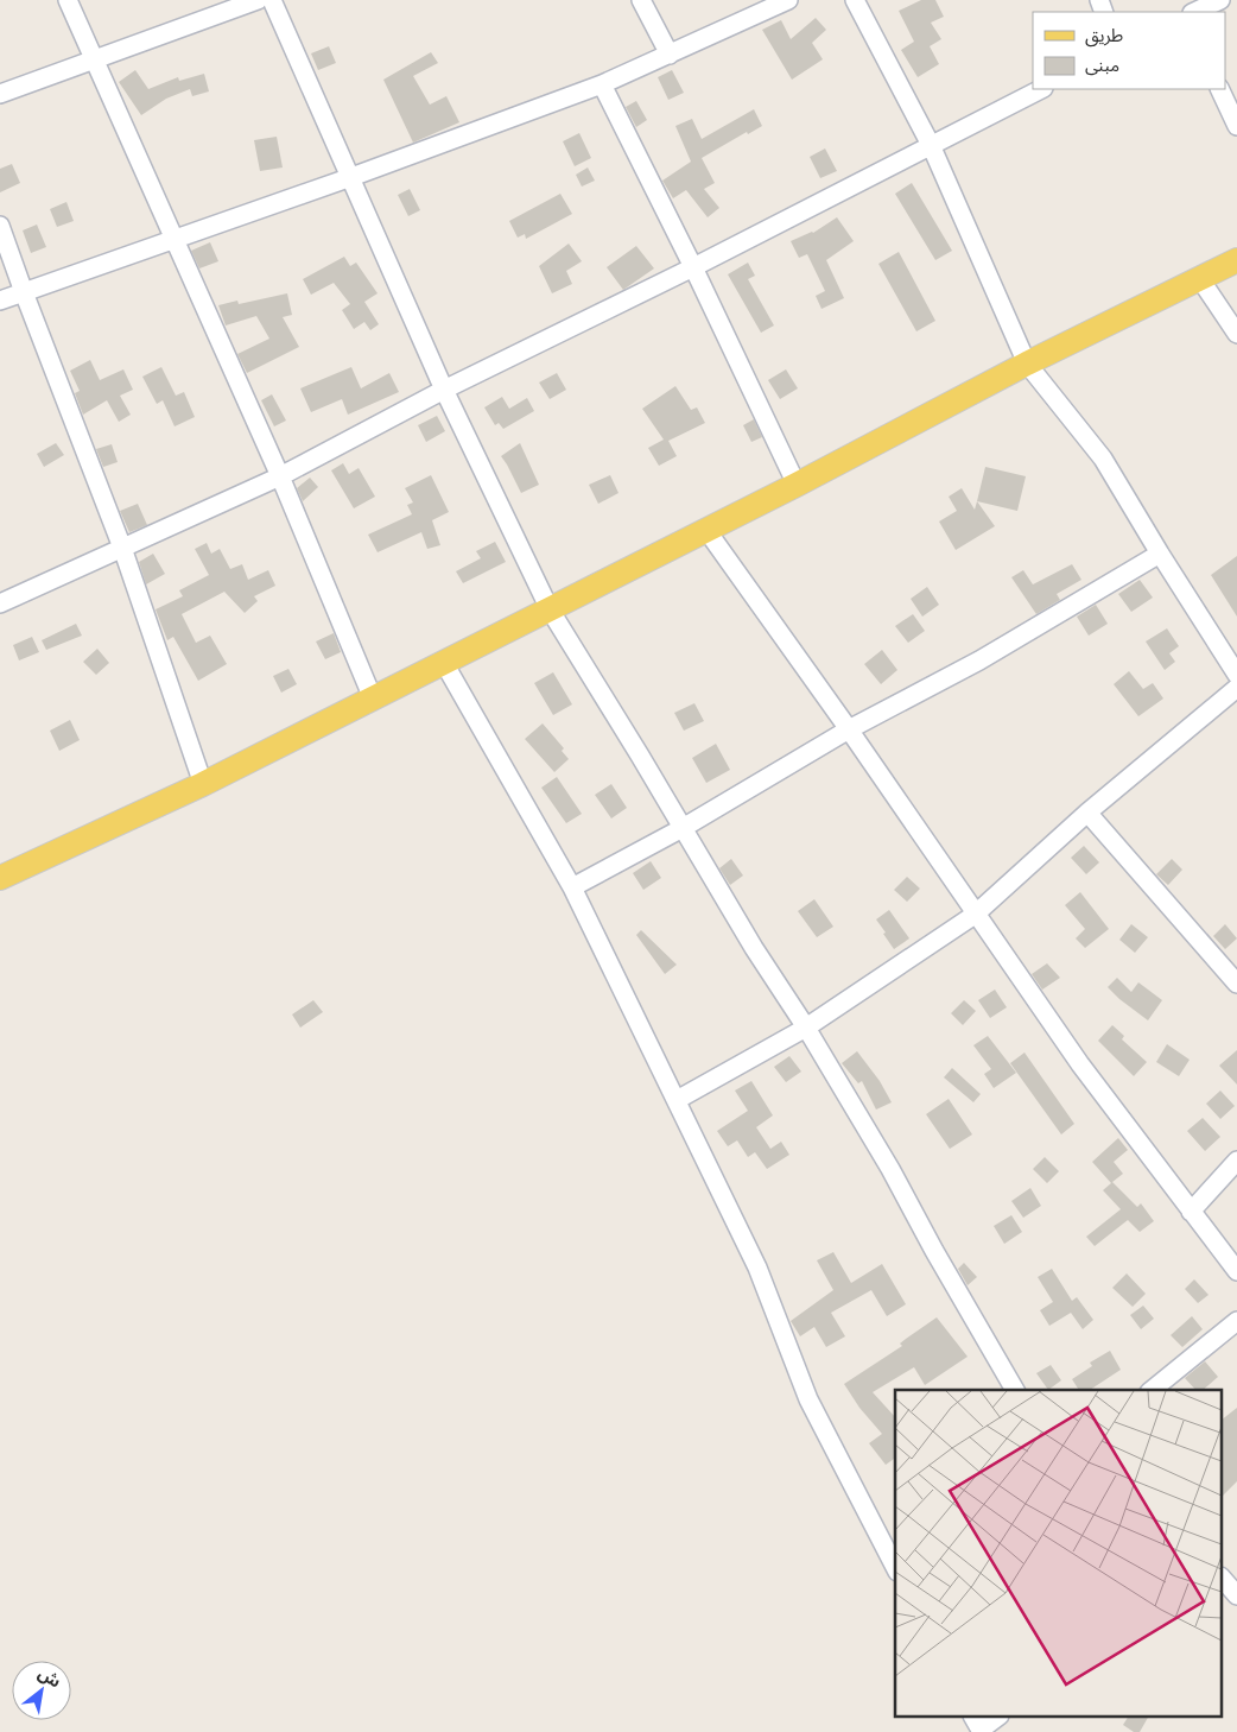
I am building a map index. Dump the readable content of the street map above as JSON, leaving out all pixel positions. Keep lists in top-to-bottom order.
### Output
{
  "legend": ["طريق", "مبنى"],
  "north": "top right"
}
